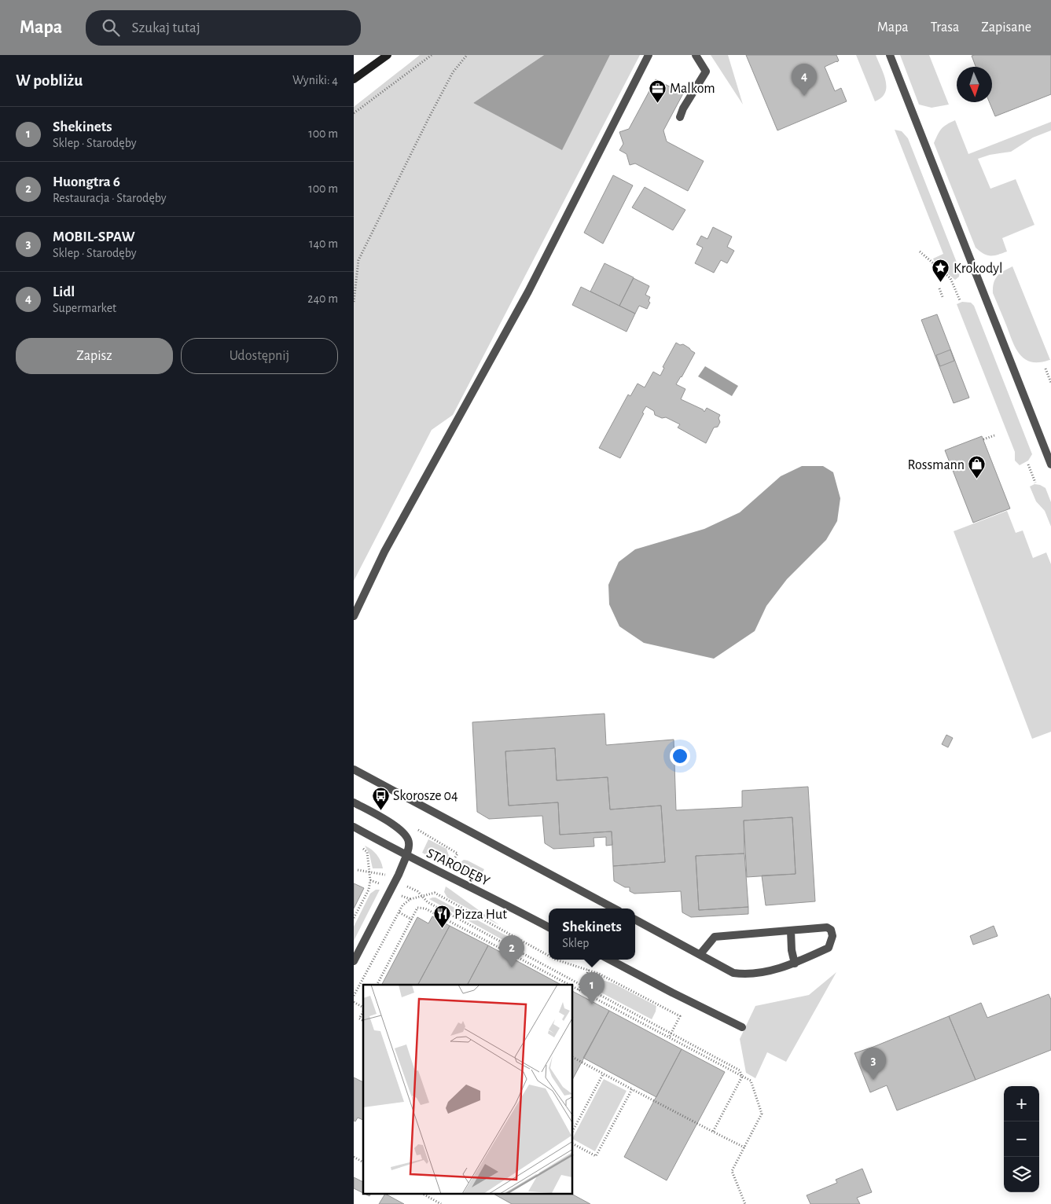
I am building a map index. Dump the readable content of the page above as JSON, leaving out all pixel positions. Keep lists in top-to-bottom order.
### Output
{
  "streets": {
    "street": ["STARODĘBY"]
  },
  "places": {
    "office": ["Malkom"],
    "place": ["Krokodyl"],
    "shop": ["Rossmann"],
    "bus stop": ["Skorosze 04"],
    "restaurant": ["Pizza Hut"]
  },
  "north": "bottom",
  "page": {
    "header": "Mapa",
    "search": "Szukaj tutaj",
    "nav": ["Mapa", "Trasa", "Zapisane"],
    "heading": ["W pobliżu", "Wyniki: 4"],
    "pins": [
      "4",
      "2",
      "1",
      "3"
    ],
    "list": [
      {
        "mark": "1",
        "name": "Shekinets",
        "note": "Sklep · Starodęby",
        "value": "100 m"
      },
      {
        "mark": "2",
        "name": "Huongtra 6",
        "note": "Restauracja · Starodęby",
        "value": "100 m"
      },
      {
        "mark": "3",
        "name": "MOBIL-SPAW",
        "note": "Sklep · Starodęby",
        "value": "140 m"
      },
      {
        "mark": "4",
        "name": "Lidl",
        "note": "Supermarket",
        "value": "240 m"
      }
    ],
    "buttons": ["Zapisz", "Udostępnij"],
    "popup": ["Shekinets", "Sklep"],
    "map_buttons": ["+", "−"]
  }
}
